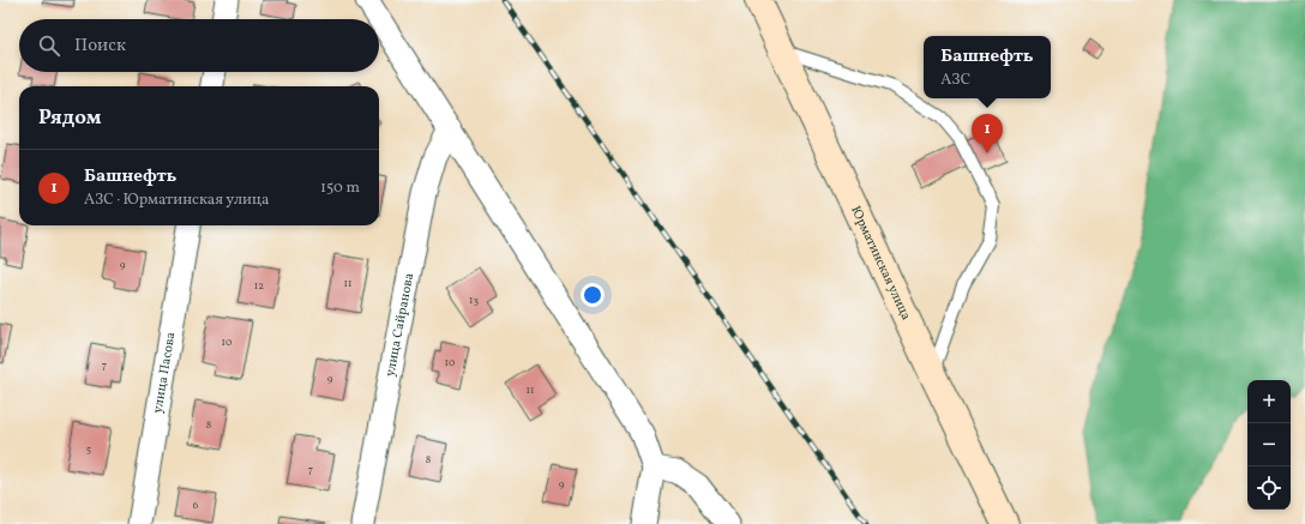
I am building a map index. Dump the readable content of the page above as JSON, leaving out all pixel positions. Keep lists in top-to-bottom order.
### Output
{
  "streets": {
    "main road": ["Юрматинская улица"],
    "street": ["улица Сайранова", "улица Пасова"]
  },
  "house_numbers": [
    "9",
    "11",
    "12",
    "13",
    "10",
    "10",
    "7",
    "9",
    "11",
    "8",
    "5",
    "8",
    "7",
    "9",
    "6"
  ],
  "page": {
    "search": "Поиск",
    "popup": ["Башнефть", "АЗС"],
    "heading": "Рядом",
    "pins": "1",
    "list": [
      {
        "mark": "1",
        "name": "Башнефть",
        "note": "АЗС · Юрматинская улица",
        "value": "150 m"
      }
    ],
    "map_buttons": ["+", "−"]
  }
}
